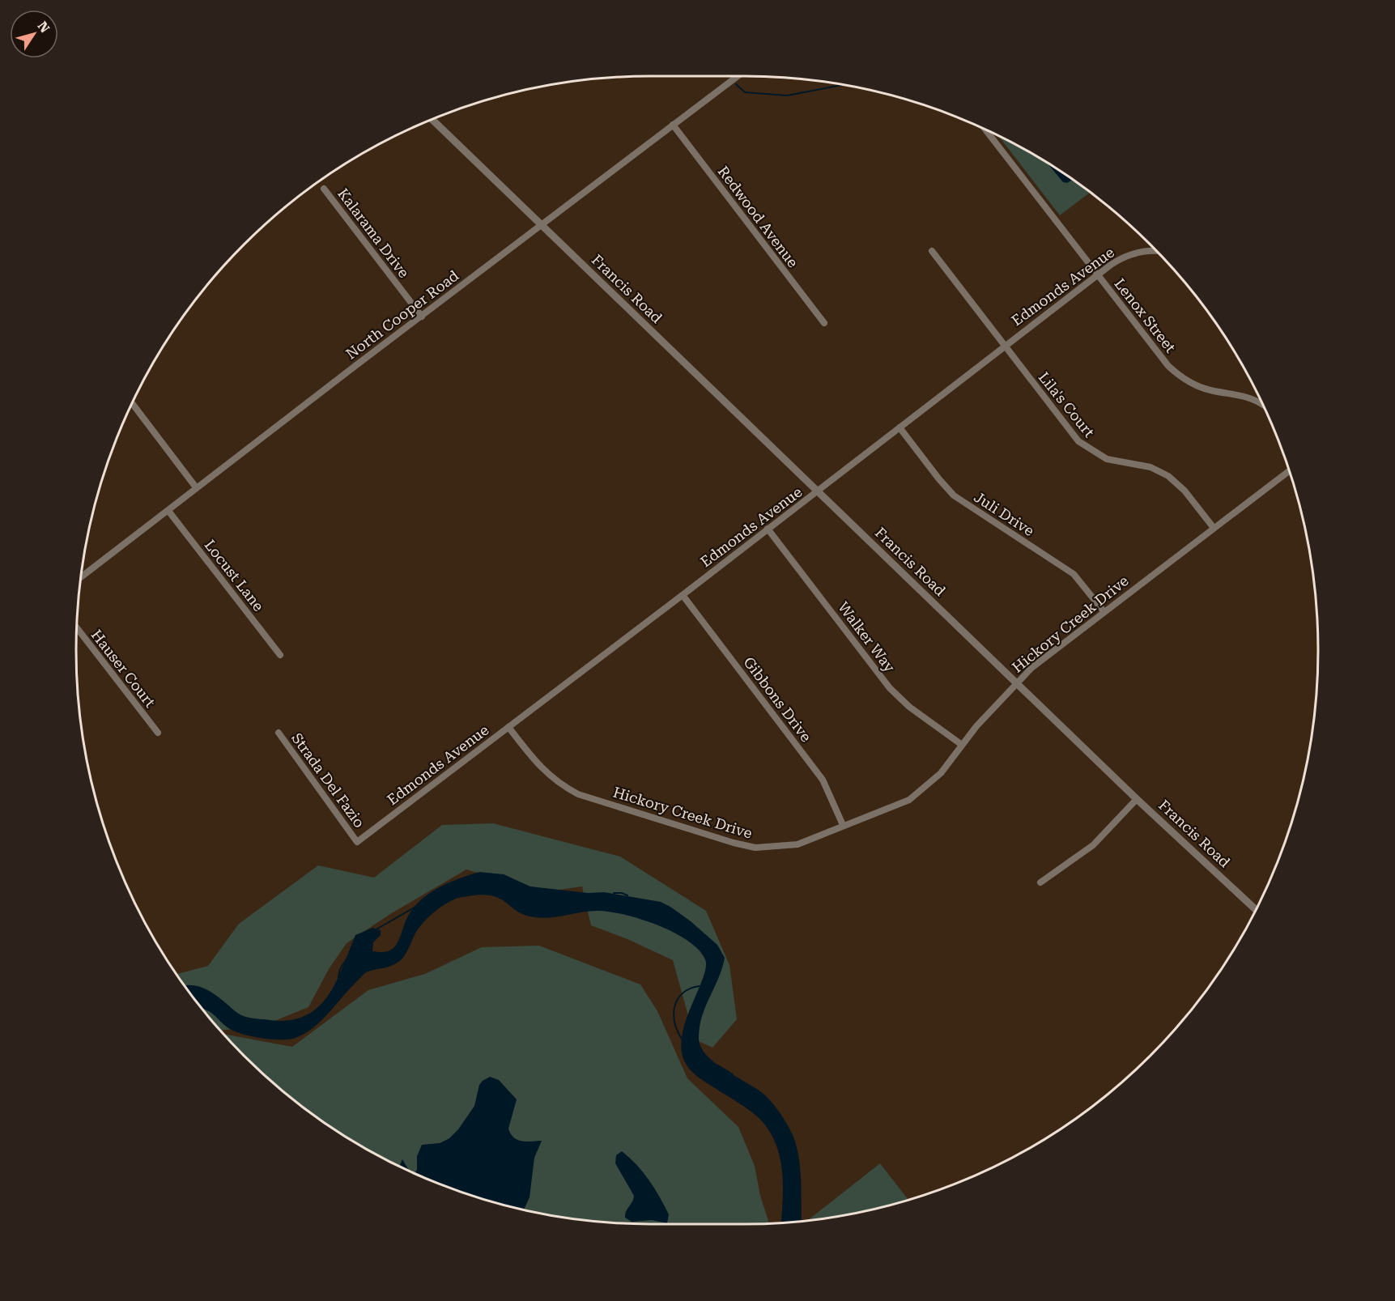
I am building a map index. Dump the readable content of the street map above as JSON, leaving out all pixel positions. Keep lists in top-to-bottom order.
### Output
{
  "streets": {
    "street": [
      "Redwood Avenue",
      "Kalarama Drive",
      "Edmonds Avenue",
      "Francis Road",
      "North Cooper Road",
      "Lenox Street",
      "Lila's Court",
      "Juli Drive",
      "Locust Lane",
      "Hickory Creek Drive",
      "Walker Way",
      "Hauser Court",
      "Gibbons Drive",
      "Strada Del Fazio"
    ]
  },
  "crossings": [
    ["Redwood Avenue", "North Cooper Road"],
    ["Kalarama Drive", "North Cooper Road"],
    ["Edmonds Avenue", "Francis Road"],
    ["Edmonds Avenue", "Lenox Street"],
    ["Edmonds Avenue", "Lila's Court"],
    ["Edmonds Avenue", "Juli Drive"],
    ["Edmonds Avenue", "Hickory Creek Drive"],
    ["Edmonds Avenue", "Walker Way"],
    ["Edmonds Avenue", "Gibbons Drive"],
    ["Edmonds Avenue", "Strada Del Fazio"],
    ["Francis Road", "North Cooper Road"],
    ["Francis Road", "Hickory Creek Drive"],
    ["North Cooper Road", "Locust Lane"],
    ["Lila's Court", "Hickory Creek Drive"],
    ["Juli Drive", "Hickory Creek Drive"],
    ["Hickory Creek Drive", "Walker Way"],
    ["Hickory Creek Drive", "Gibbons Drive"]
  ],
  "north": "top right"
}
